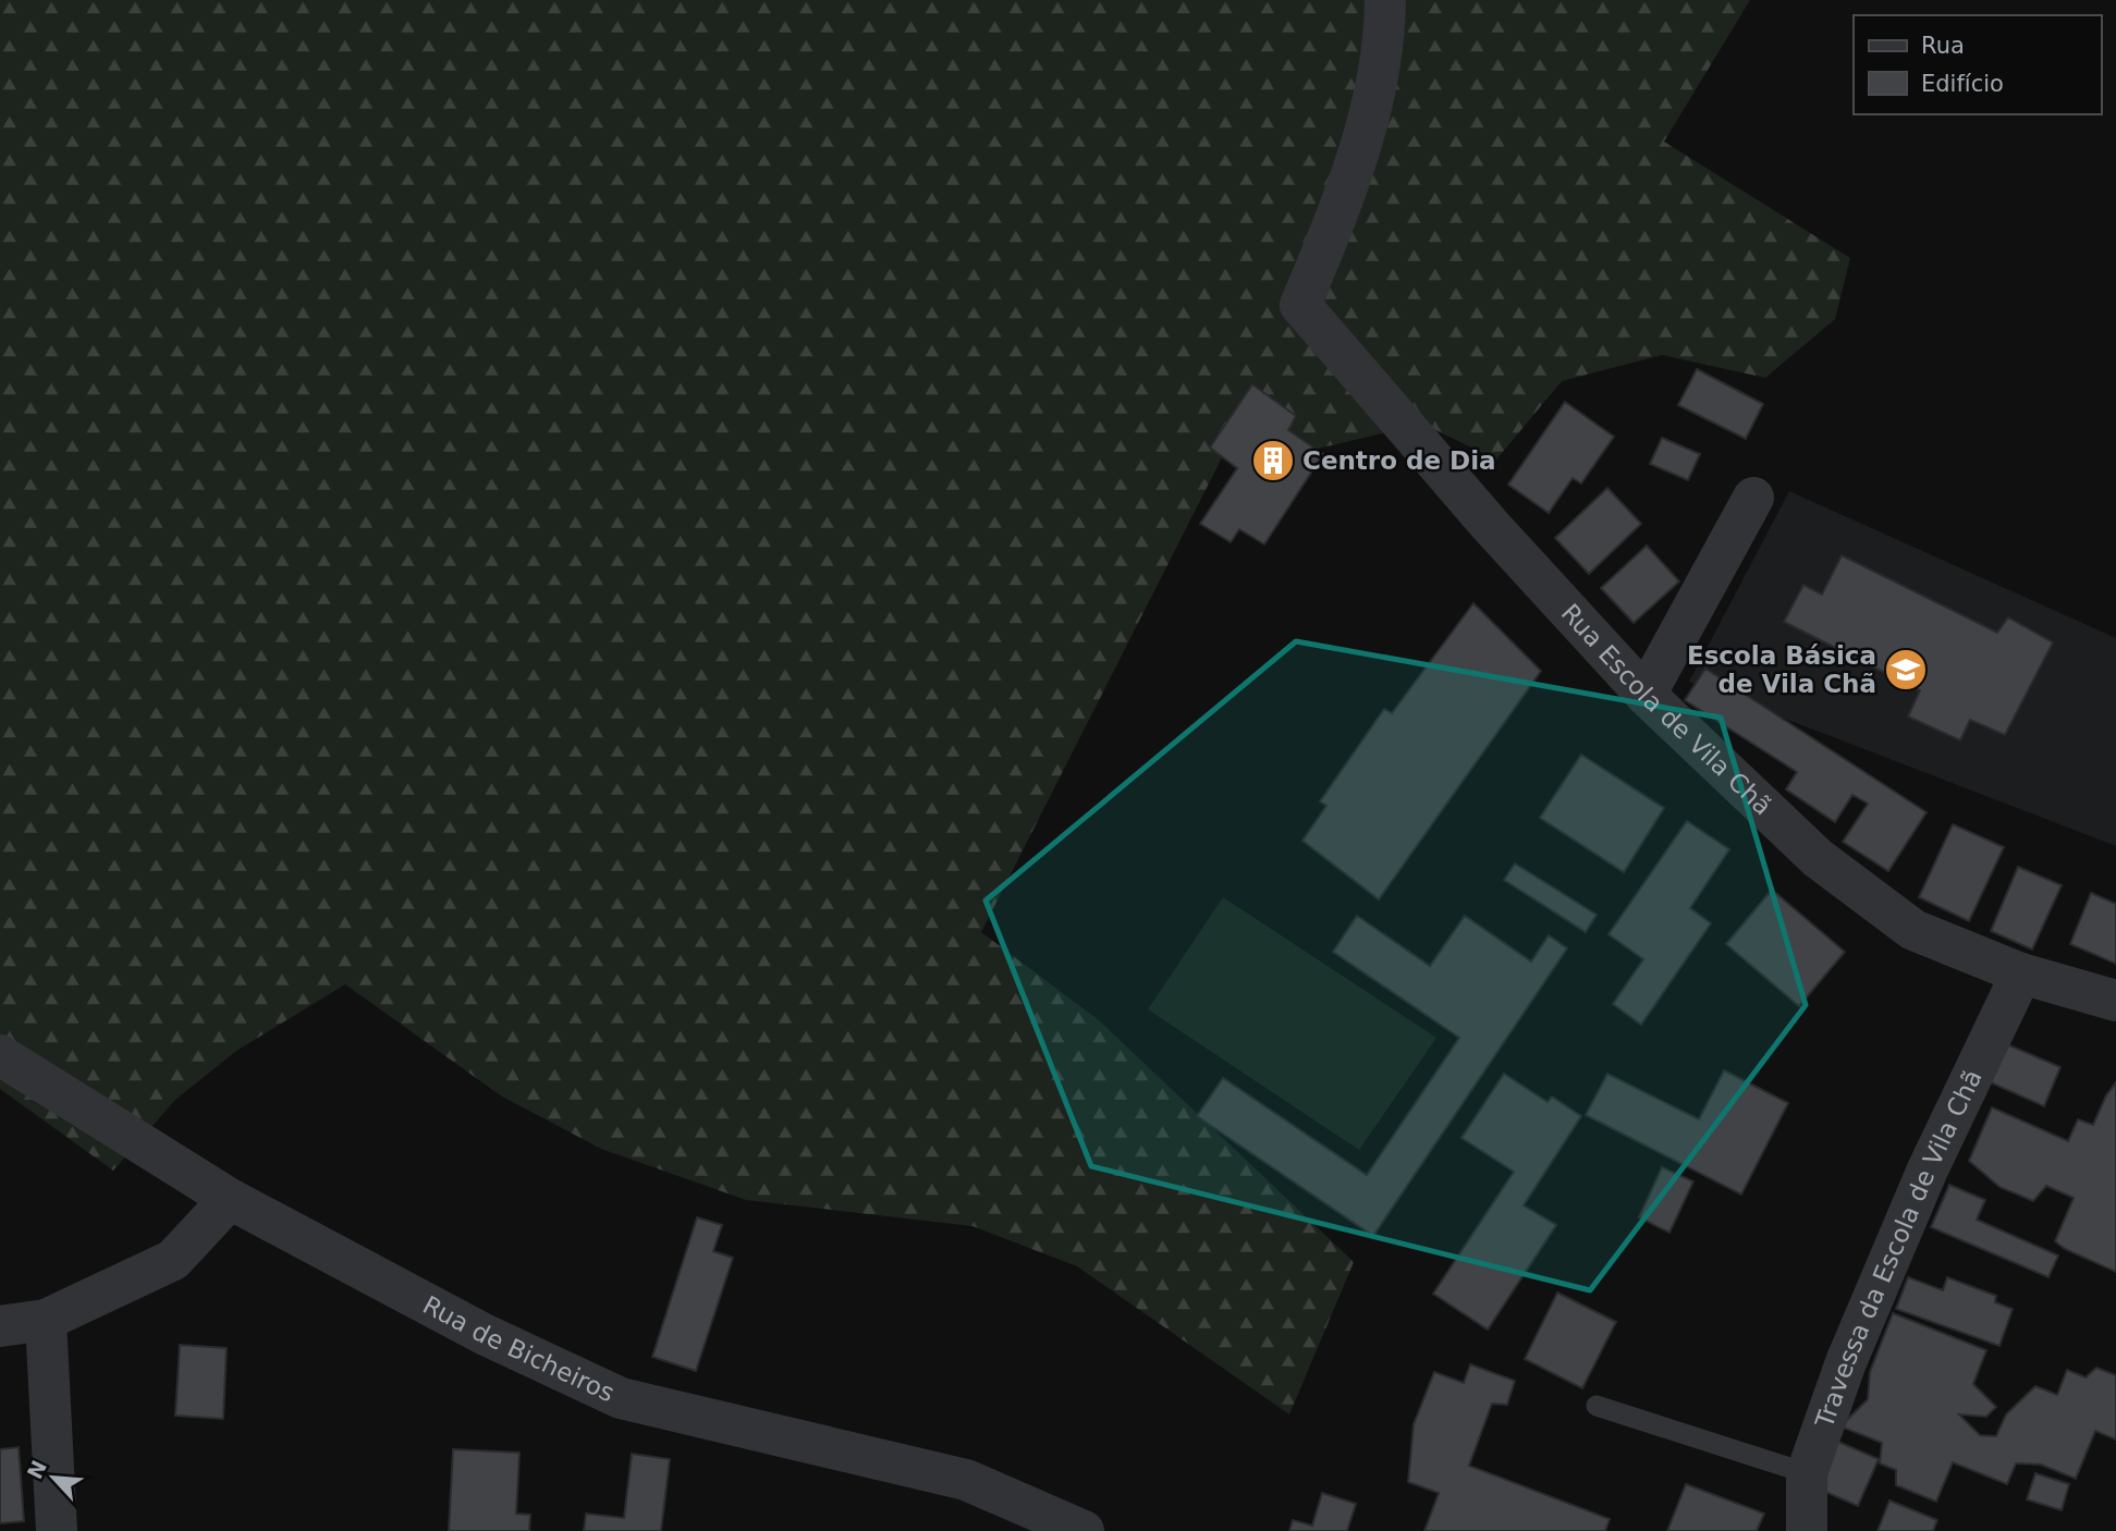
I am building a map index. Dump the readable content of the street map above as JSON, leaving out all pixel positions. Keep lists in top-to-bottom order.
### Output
{
  "streets": {
    "street": ["Rua Escola de Vila Chã", "Travessa da Escola de Vila Chã", "Rua de Bicheiros"]
  },
  "crossings": [
    ["Rua Escola de Vila Chã", "Travessa da Escola de Vila Chã"]
  ],
  "places": {
    "building": ["Centro de Dia"],
    "school or university": ["Escola Básica de Vila Chã"]
  },
  "legend": ["Rua", "Edifício"],
  "north": "top left"
}
